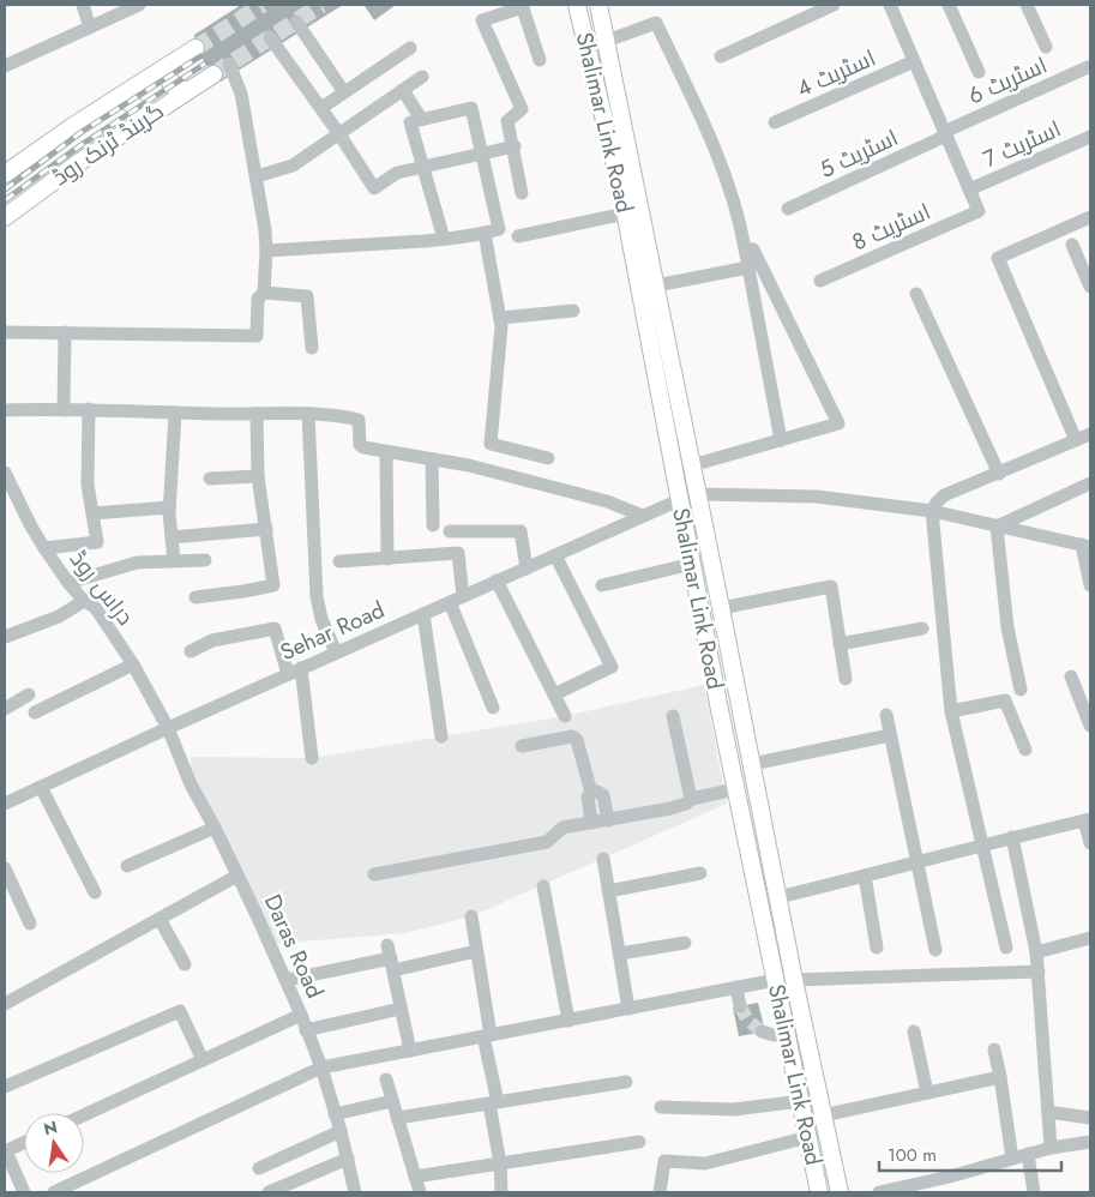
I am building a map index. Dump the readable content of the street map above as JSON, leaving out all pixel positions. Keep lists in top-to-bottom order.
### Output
{
  "streets": {
    "main road": ["Shalimar Link Road", "گرینڈ ٹرنک روڈ"],
    "street": [
      "اسٹریٹ 4",
      "اسٹریٹ 6",
      "اسٹریٹ 7",
      "اسٹریٹ 5",
      "اسٹریٹ 8",
      "دراس روڈ",
      "Sehar Road",
      "Daras Road"
    ]
  },
  "crossings": [
    ["اسٹریٹ 6", "اسٹریٹ 5"],
    ["Shalimar Link Road", "Sehar Road"],
    ["اسٹریٹ 7", "اسٹریٹ 8"],
    ["دراس روڈ", "Sehar Road"],
    ["دراس روڈ", "Daras Road"],
    ["Sehar Road", "Daras Road"]
  ],
  "scale_bar": "100 m",
  "north": "top"
}
